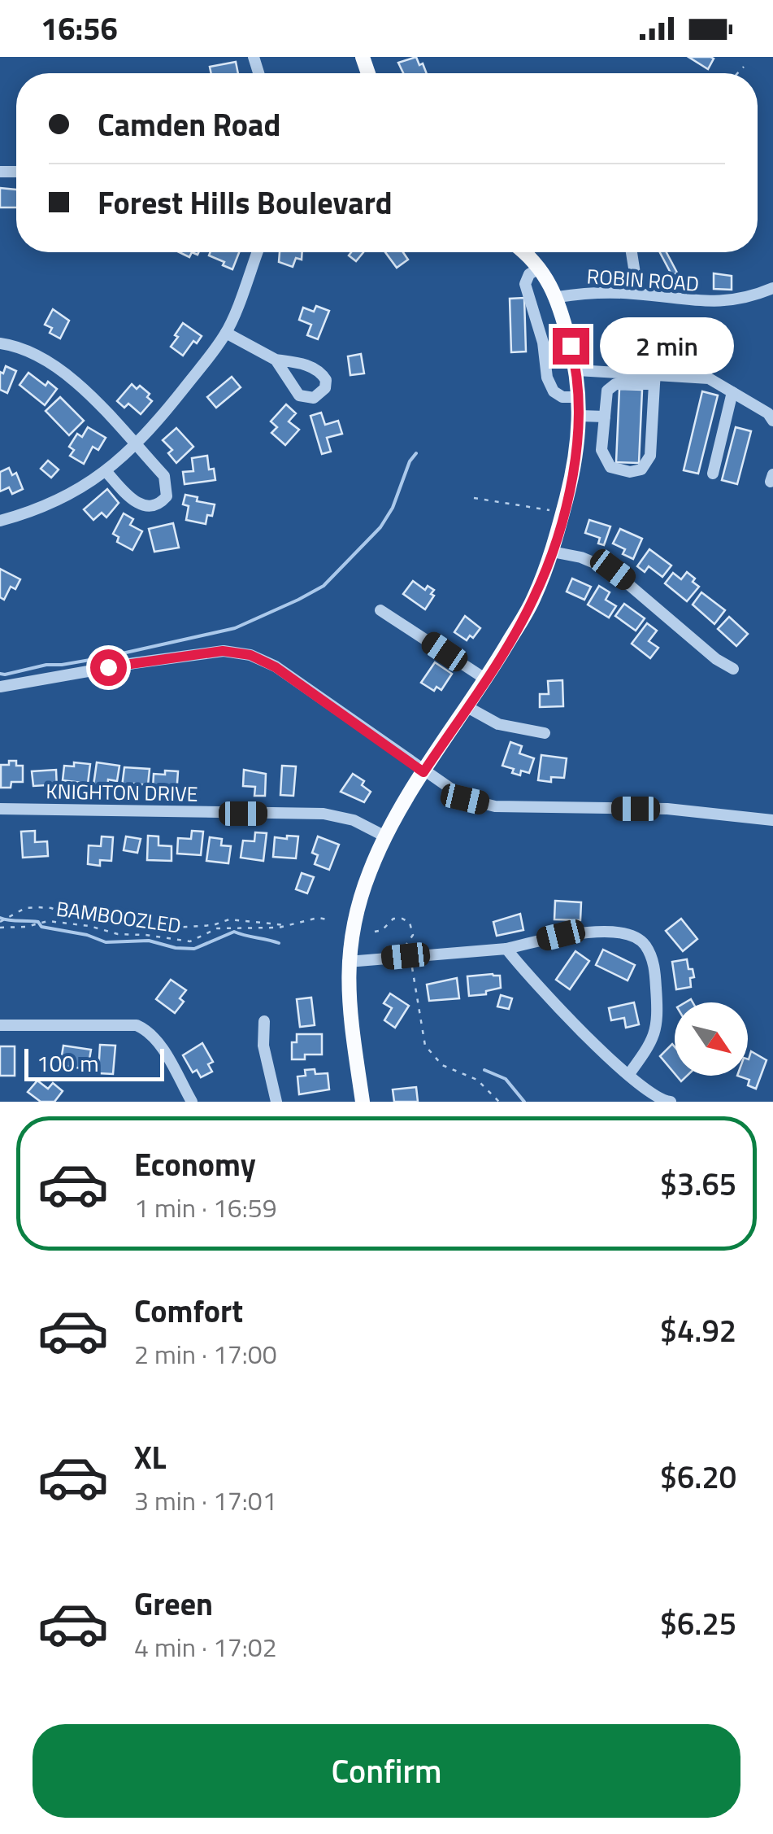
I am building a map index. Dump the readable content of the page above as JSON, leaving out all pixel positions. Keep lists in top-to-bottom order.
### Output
{
  "streets": {
    "street": ["ROBIN ROAD", "KNIGHTON DRIVE"],
    "path": ["BAMBOOZLED"]
  },
  "scale_bar": "100 m",
  "north": "bottom right",
  "page": {
    "status": "16:56",
    "banner": ["Camden Road", "Forest Hills Boulevard"],
    "bubble": "2 min",
    "scale": "100 m",
    "list": [
      {
        "name": "Economy",
        "note": "1 min · 16:59",
        "value": "$3.65"
      },
      {
        "name": "Comfort",
        "note": "2 min · 17:00",
        "value": "$4.92"
      },
      {
        "name": "XL",
        "note": "3 min · 17:01",
        "value": "$6.20"
      },
      {
        "name": "Green",
        "note": "4 min · 17:02",
        "value": "$6.25"
      }
    ],
    "buttons": "Confirm"
  }
}
